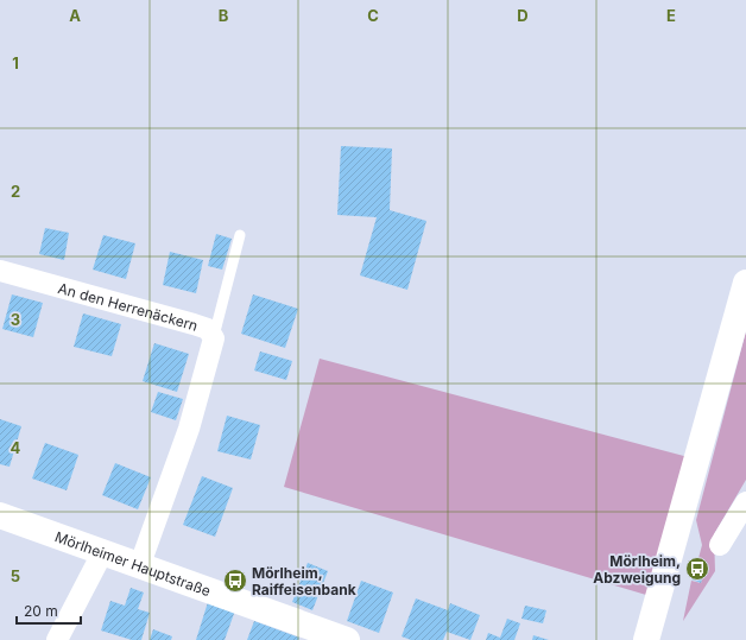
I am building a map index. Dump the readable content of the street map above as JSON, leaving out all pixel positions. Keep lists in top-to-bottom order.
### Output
{
  "streets": {
    "street": ["An den Herrenäckern", "Mörlheimer Hauptstraße"]
  },
  "crossings": [
    ["An den Herrenäckern", "Mörlheimer Hauptstraße"]
  ],
  "places": {
    "bus stop": ["Mörlheim, Abzweigung", "Mörlheim, Raiffeisenbank"]
  },
  "scale_bar": "20 m",
  "grid": {
    "columns": [
      "A",
      "B",
      "C",
      "D",
      "E"
    ],
    "rows": [
      "1",
      "2",
      "3",
      "4",
      "5"
    ]
  }
}
